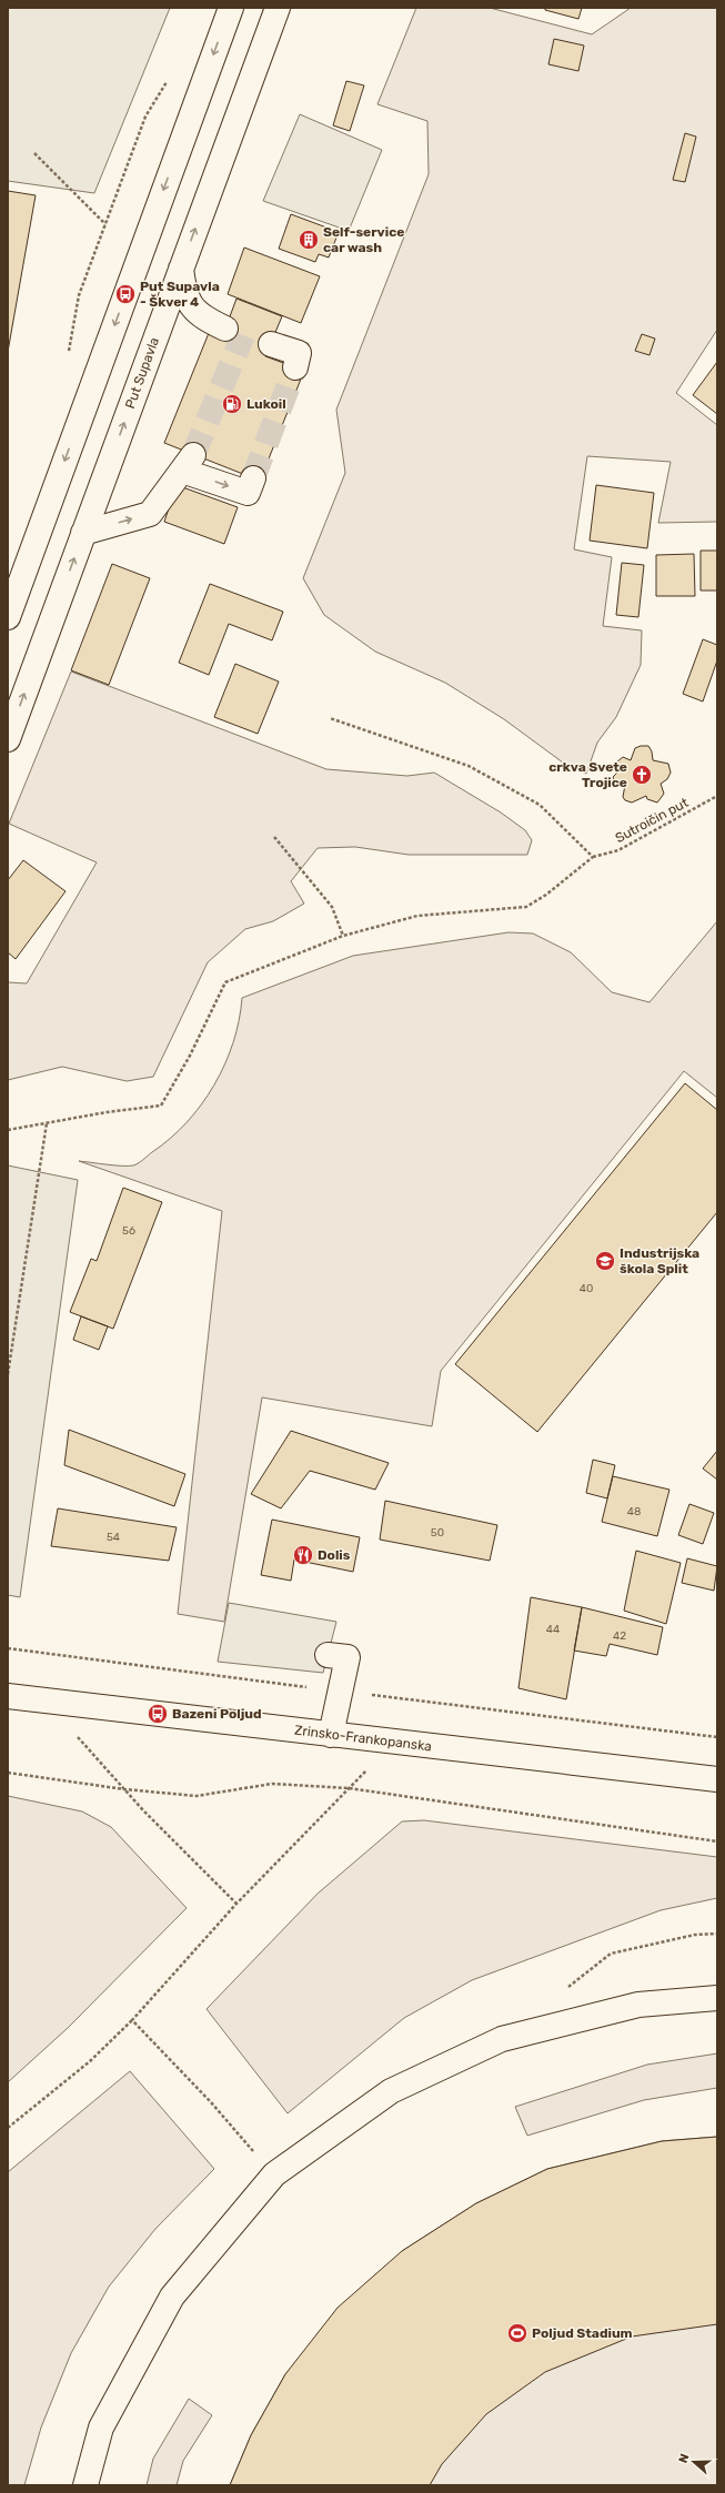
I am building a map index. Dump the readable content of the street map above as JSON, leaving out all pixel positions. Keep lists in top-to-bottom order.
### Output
{
  "streets": {
    "street": ["Put Supavla", "Zrinsko-Frankopanska"],
    "path": ["Sutroičin put"]
  },
  "places": {
    "building": ["Self-service car wash"],
    "bus stop": ["Put Supavla - Škver 4", "Bazeni Poljud"],
    "fuel station": ["Lukoil"],
    "church": ["crkva Svete Trojice"],
    "school or university": ["Industrijska škola Split"],
    "restaurant": ["Dolis"],
    "sports": ["Poljud Stadium"]
  },
  "house_numbers": [
    "56",
    "40",
    "48",
    "50",
    "54",
    "44",
    "42"
  ],
  "north": "left"
}
